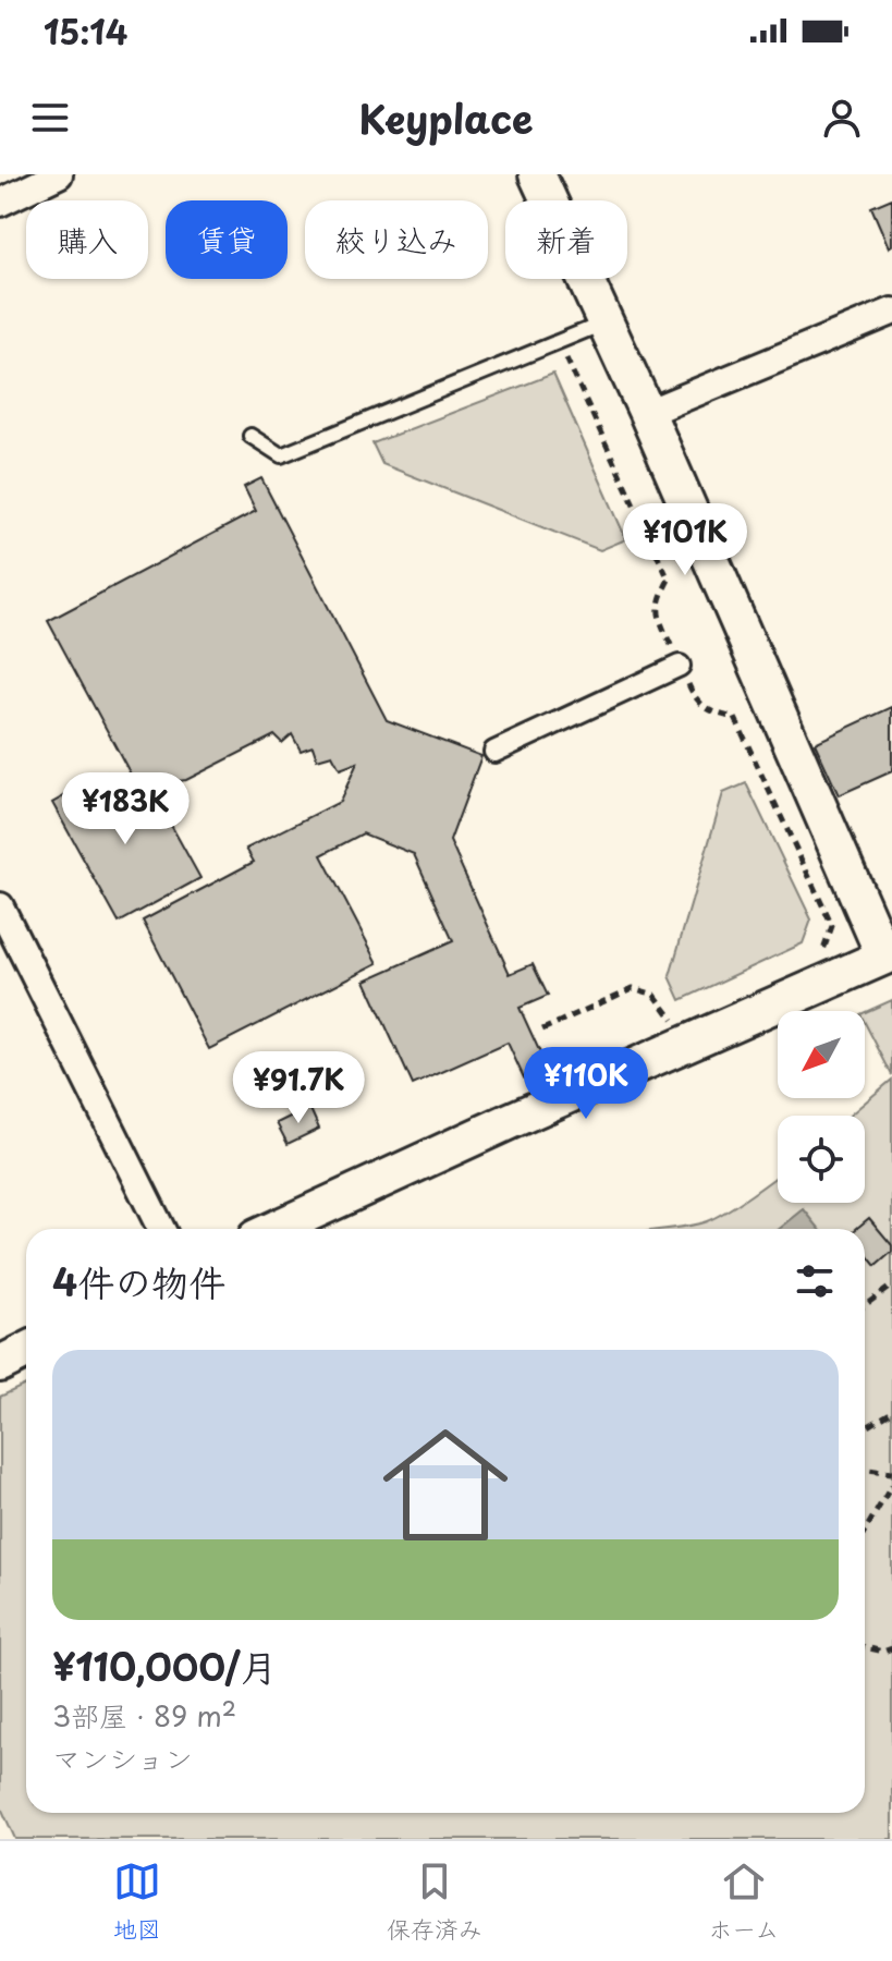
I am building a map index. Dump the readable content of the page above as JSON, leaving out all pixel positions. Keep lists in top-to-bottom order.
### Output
{
  "north": "bottom left",
  "page": {
    "status": "15:14",
    "header": "Keyplace",
    "chip": [
      "購入",
      "賃貸",
      "絞り込み",
      "新着"
    ],
    "price": [
      "¥101K",
      "¥183K",
      "¥110K",
      "¥91.7K"
    ],
    "heading": "4件の物件",
    "list": [
      {
        "name": "¥110,000/月",
        "note": "3部屋 · 89 m² · マンション"
      }
    ],
    "tabs": ["地図", "保存済み", "ホーム"]
  }
}
